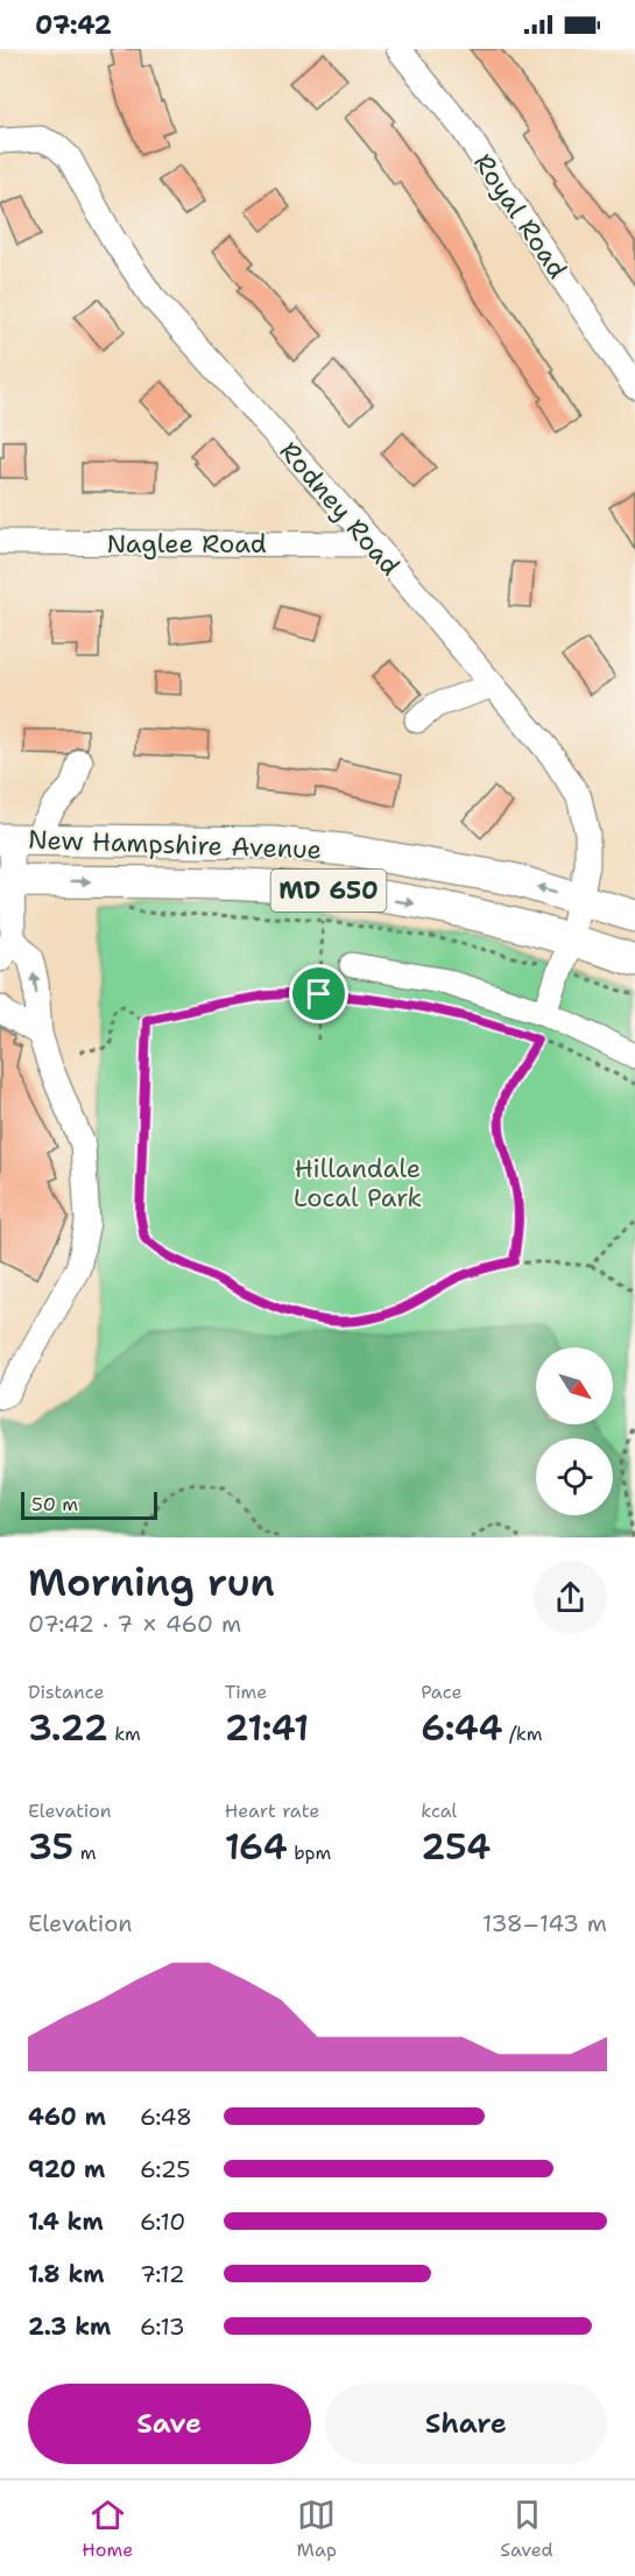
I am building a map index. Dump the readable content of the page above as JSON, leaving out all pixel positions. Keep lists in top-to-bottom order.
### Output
{
  "streets": {
    "main road": ["New Hampshire Avenue", "MD 650"],
    "street": ["Royal Road", "Rodney Road", "Naglee Road"]
  },
  "crossings": [
    ["Rodney Road", "Naglee Road"],
    ["Rodney Road", "New Hampshire Avenue"]
  ],
  "parks": ["Hillandale Local Park"],
  "scale_bar": "50 m",
  "north": "bottom right",
  "page": {
    "status": "07:42",
    "scale": "50 m",
    "heading": ["Morning run", "07:42 · 7 × 460 m"],
    "stats": [
      ["Distance", "3.22 km"],
      ["Time", "21:41"],
      ["Pace", "6:44 /km"],
      ["Elevation", "35 m"],
      ["Heart rate", "164 bpm"],
      ["kcal", "254"]
    ],
    "chart": ["Elevation", "138–143 m"],
    "list": [
      {
        "name": "460 m",
        "note": "6:48"
      },
      {
        "name": "920 m",
        "note": "6:25"
      },
      {
        "name": "1.4 km",
        "note": "6:10"
      },
      {
        "name": "1.8 km",
        "note": "7:12"
      },
      {
        "name": "2.3 km",
        "note": "6:13"
      }
    ],
    "buttons": ["Save", "Share"],
    "tabs": ["Home", "Map", "Saved"]
  }
}
